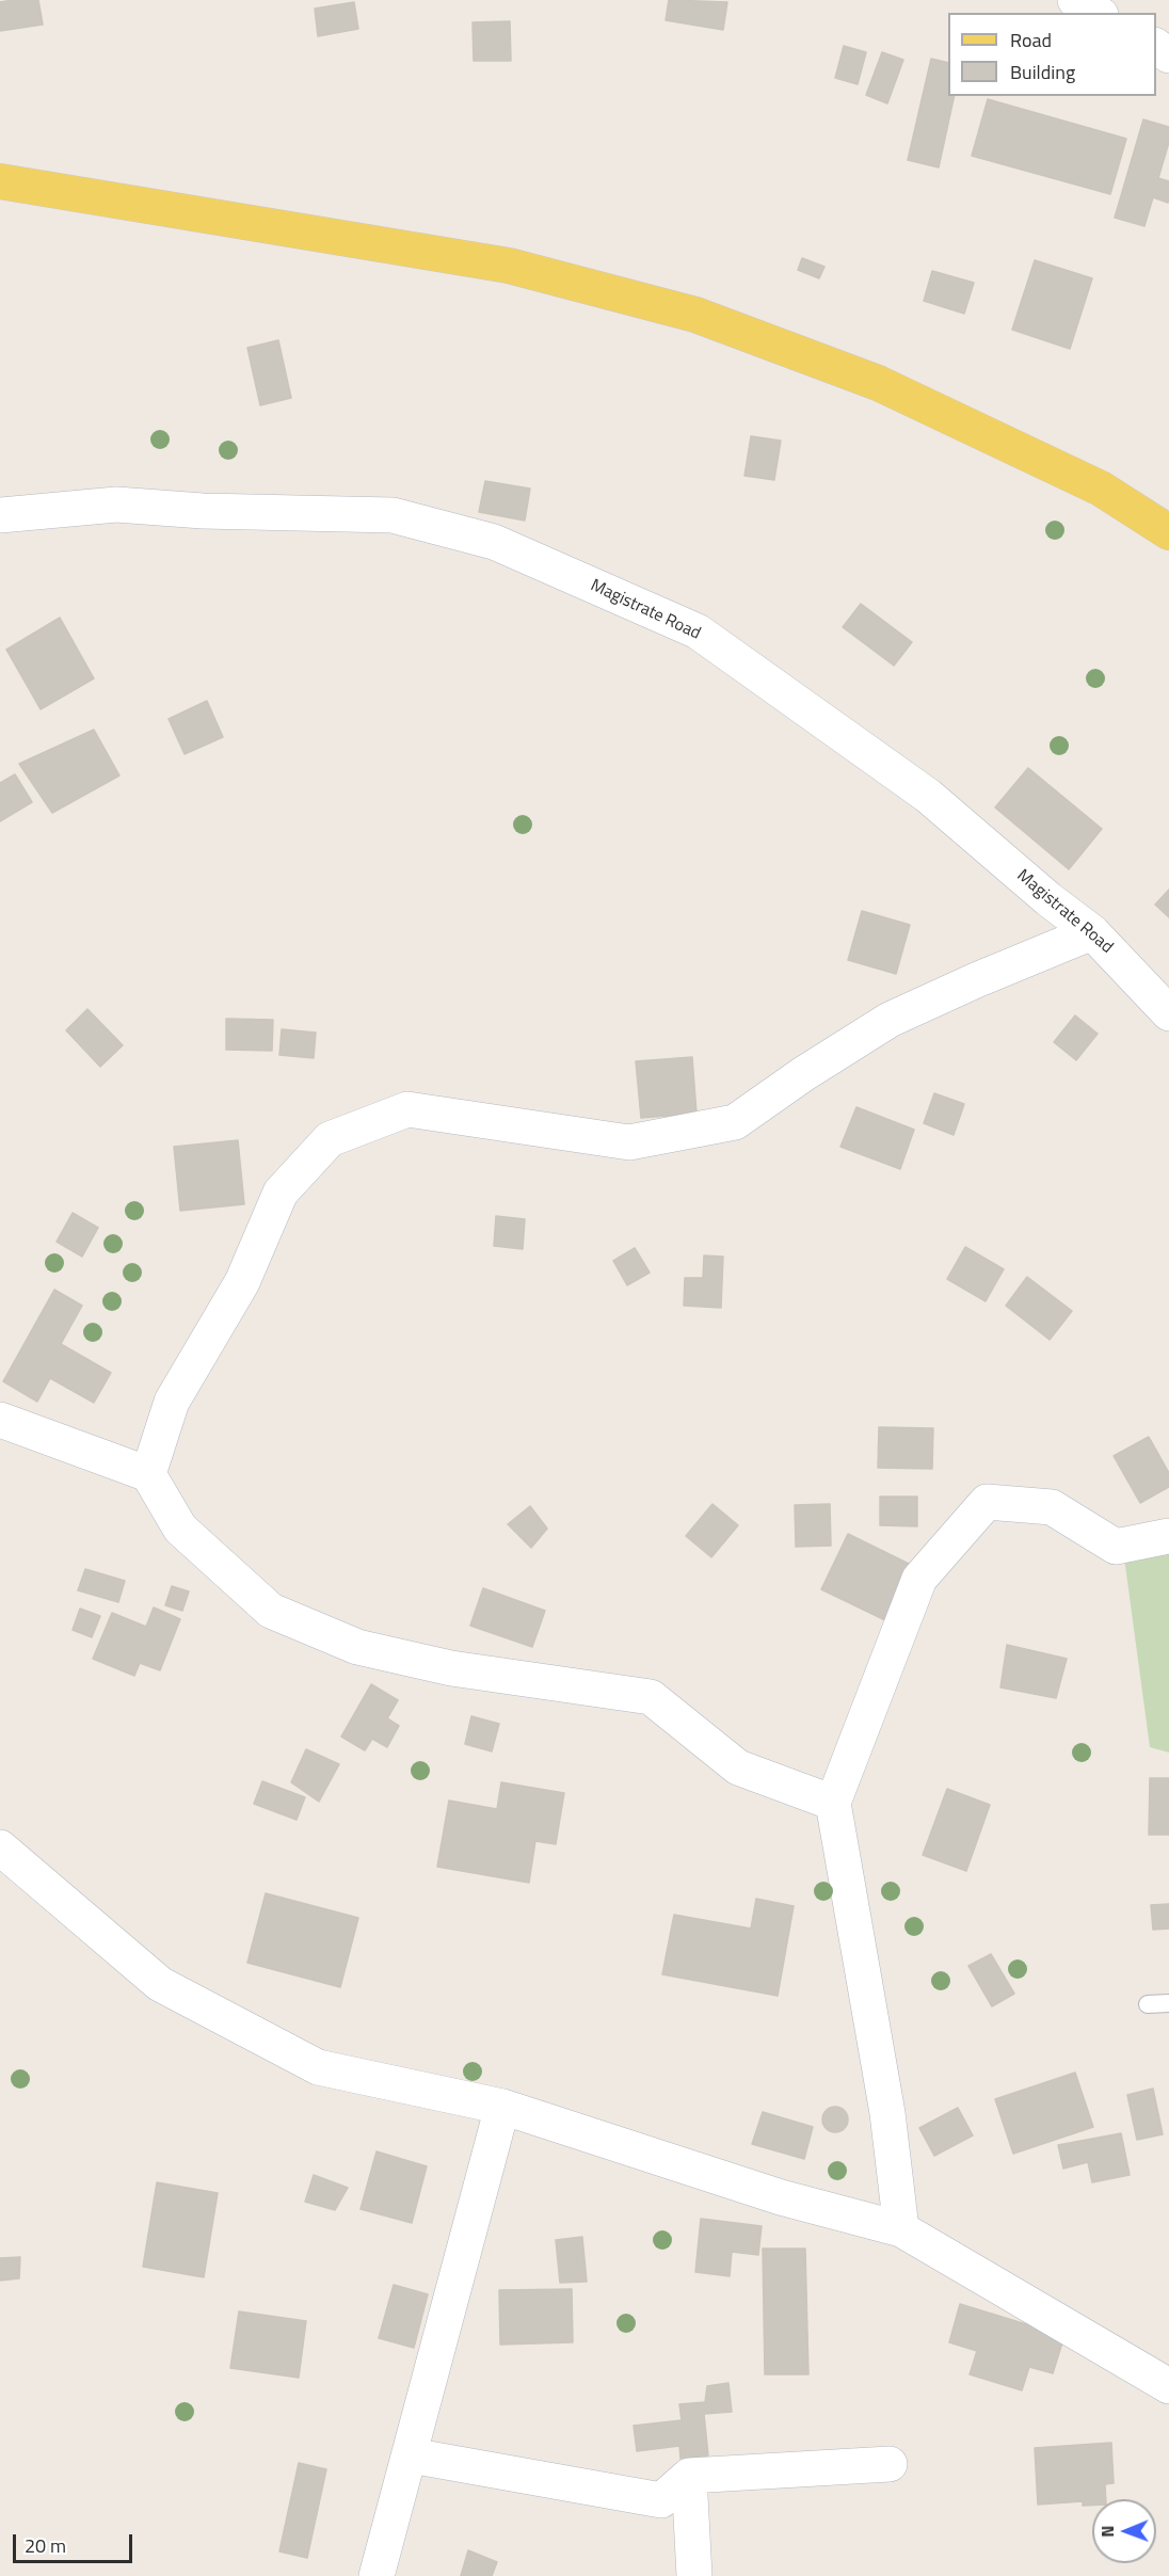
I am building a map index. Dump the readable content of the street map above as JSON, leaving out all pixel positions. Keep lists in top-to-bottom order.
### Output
{
  "streets": {
    "street": ["Magistrate Road"]
  },
  "legend": ["Road", "Building"],
  "scale_bar": "20 m",
  "north": "left"
}
